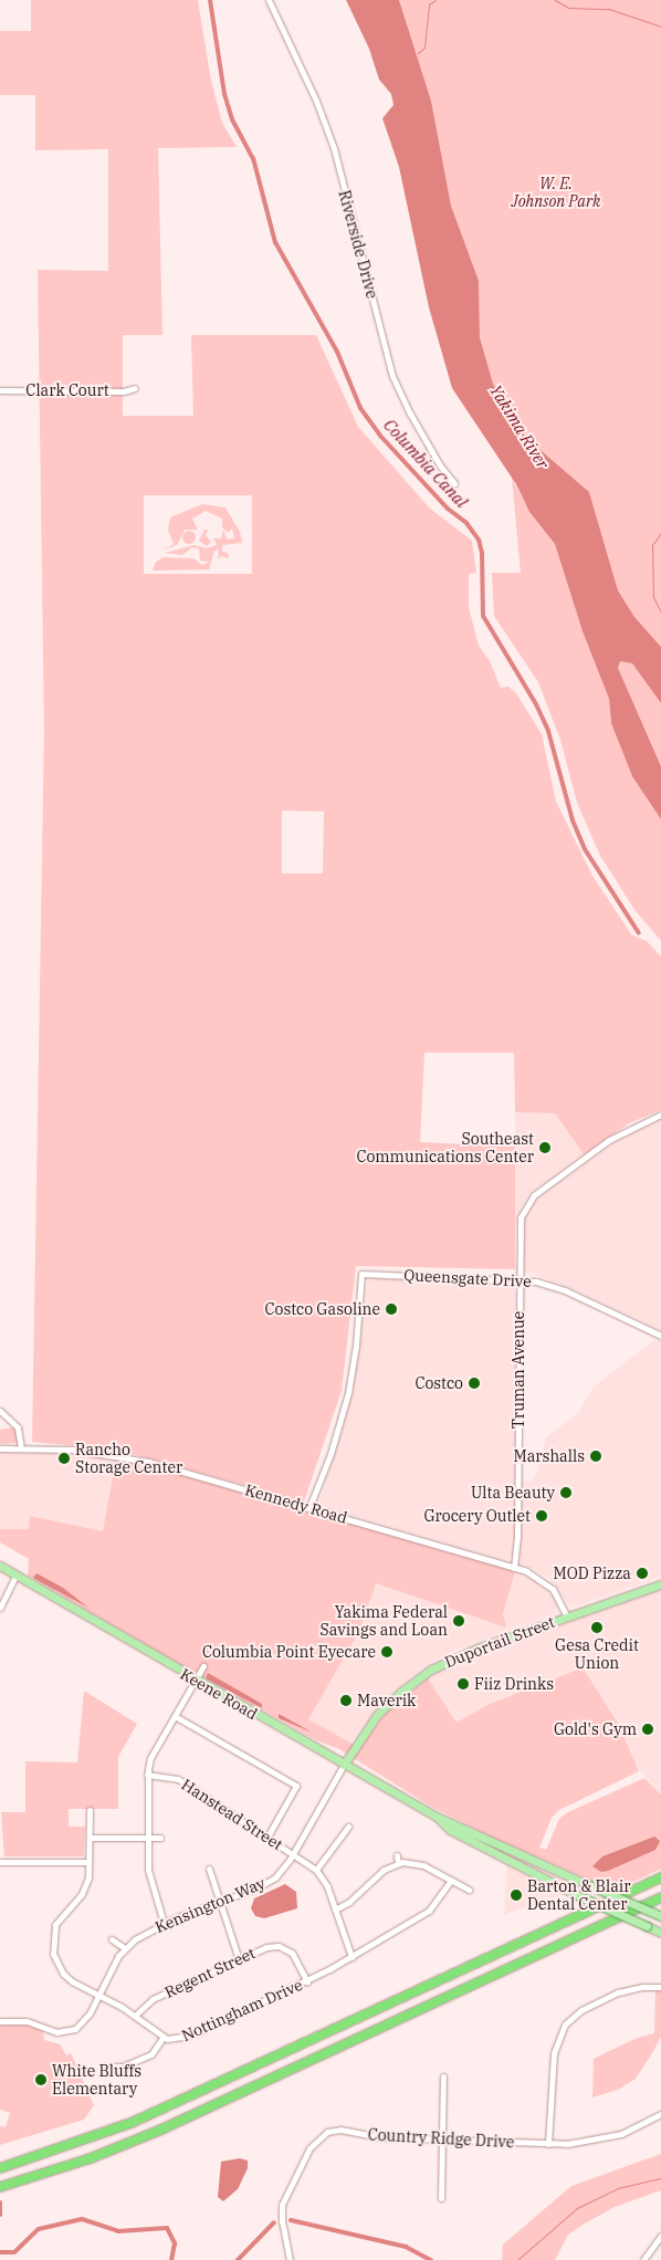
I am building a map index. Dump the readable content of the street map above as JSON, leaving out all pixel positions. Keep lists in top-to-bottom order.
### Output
{
  "streets": {
    "main road": ["Duportail Street", "Keene Road"],
    "street": [
      "Riverside Drive",
      "Clark Court",
      "Queensgate Drive",
      "Truman Avenue",
      "Kennedy Road",
      "Hanstead Street",
      "Kensington Way",
      "Regent Street",
      "Nottingham Drive",
      "Country Ridge Drive"
    ]
  },
  "crossings": [
    ["Queensgate Drive", "Truman Avenue"],
    ["Queensgate Drive", "Kennedy Road"],
    ["Truman Avenue", "Kennedy Road"],
    ["Kennedy Road", "Duportail Street"],
    ["Duportail Street", "Keene Road"],
    ["Duportail Street", "Kensington Way"],
    ["Keene Road", "Kensington Way"],
    ["Hanstead Street", "Kensington Way"],
    ["Hanstead Street", "Nottingham Drive"],
    ["Kensington Way", "Nottingham Drive"],
    ["Regent Street", "Nottingham Drive"]
  ],
  "water": ["Yakima River", "Columbia Canal"],
  "parks": ["W. E. Johnson Park"],
  "places": [
    "Southeast Communications Center",
    "Costco Gasoline",
    "Costco",
    "Marshalls",
    "Rancho Storage Center",
    "Ulta Beauty",
    "Grocery Outlet",
    "MOD Pizza",
    "Yakima Federal Savings and Loan",
    "Gesa Credit Union",
    "Columbia Point Eyecare",
    "Fiiz Drinks",
    "Maverik",
    "Gold's Gym",
    "Barton & Blair Dental Center",
    "White Bluffs Elementary"
  ]
}
